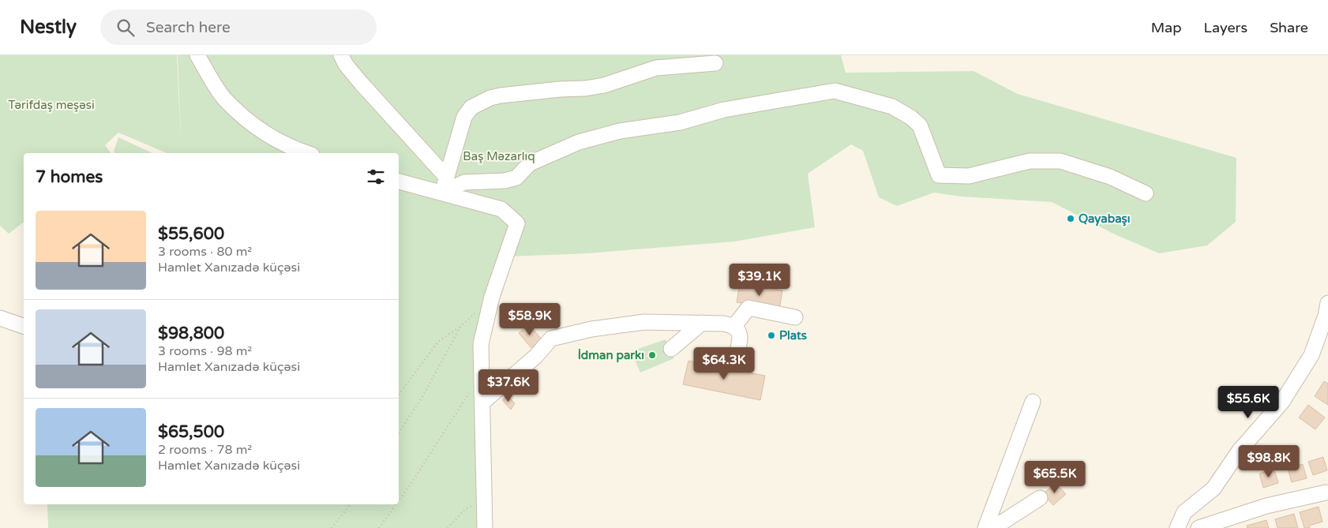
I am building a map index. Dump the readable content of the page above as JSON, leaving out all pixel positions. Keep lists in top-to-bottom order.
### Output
{
  "parks": ["Tərifdaş meşəsi", "Baş Məzarlıq"],
  "places": ["Qayabaşı", "Plats", "İdman parkı"],
  "page": {
    "header": "Nestly",
    "search": "Search here",
    "nav": ["Map", "Layers", "Share"],
    "heading": "7 homes",
    "list": [
      {
        "name": "$55,600",
        "note": "3 rooms · 80 m² · Hamlet Xanızadə küçəsi"
      },
      {
        "name": "$98,800",
        "note": "3 rooms · 98 m² · Hamlet Xanızadə küçəsi"
      },
      {
        "name": "$65,500",
        "note": "2 rooms · 78 m² · Hamlet Xanızadə küçəsi"
      }
    ],
    "price": [
      "$39.1K",
      "$58.9K",
      "$64.3K",
      "$37.6K",
      "$55.6K",
      "$98.8K",
      "$65.5K"
    ]
  }
}
